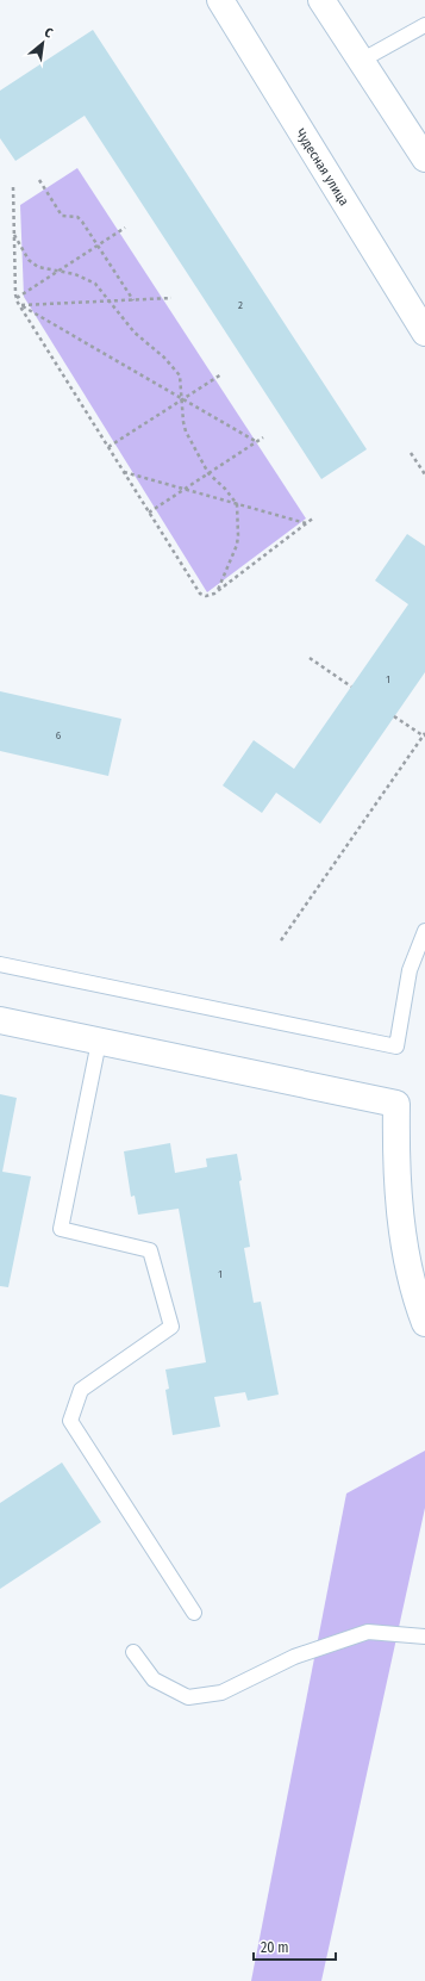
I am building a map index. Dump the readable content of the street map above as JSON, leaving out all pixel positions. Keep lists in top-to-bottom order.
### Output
{
  "streets": {
    "street": ["Чудесная улица"]
  },
  "house_numbers": [
    "2",
    "1",
    "6",
    "1"
  ],
  "scale_bar": "20 m",
  "north": "top right"
}
